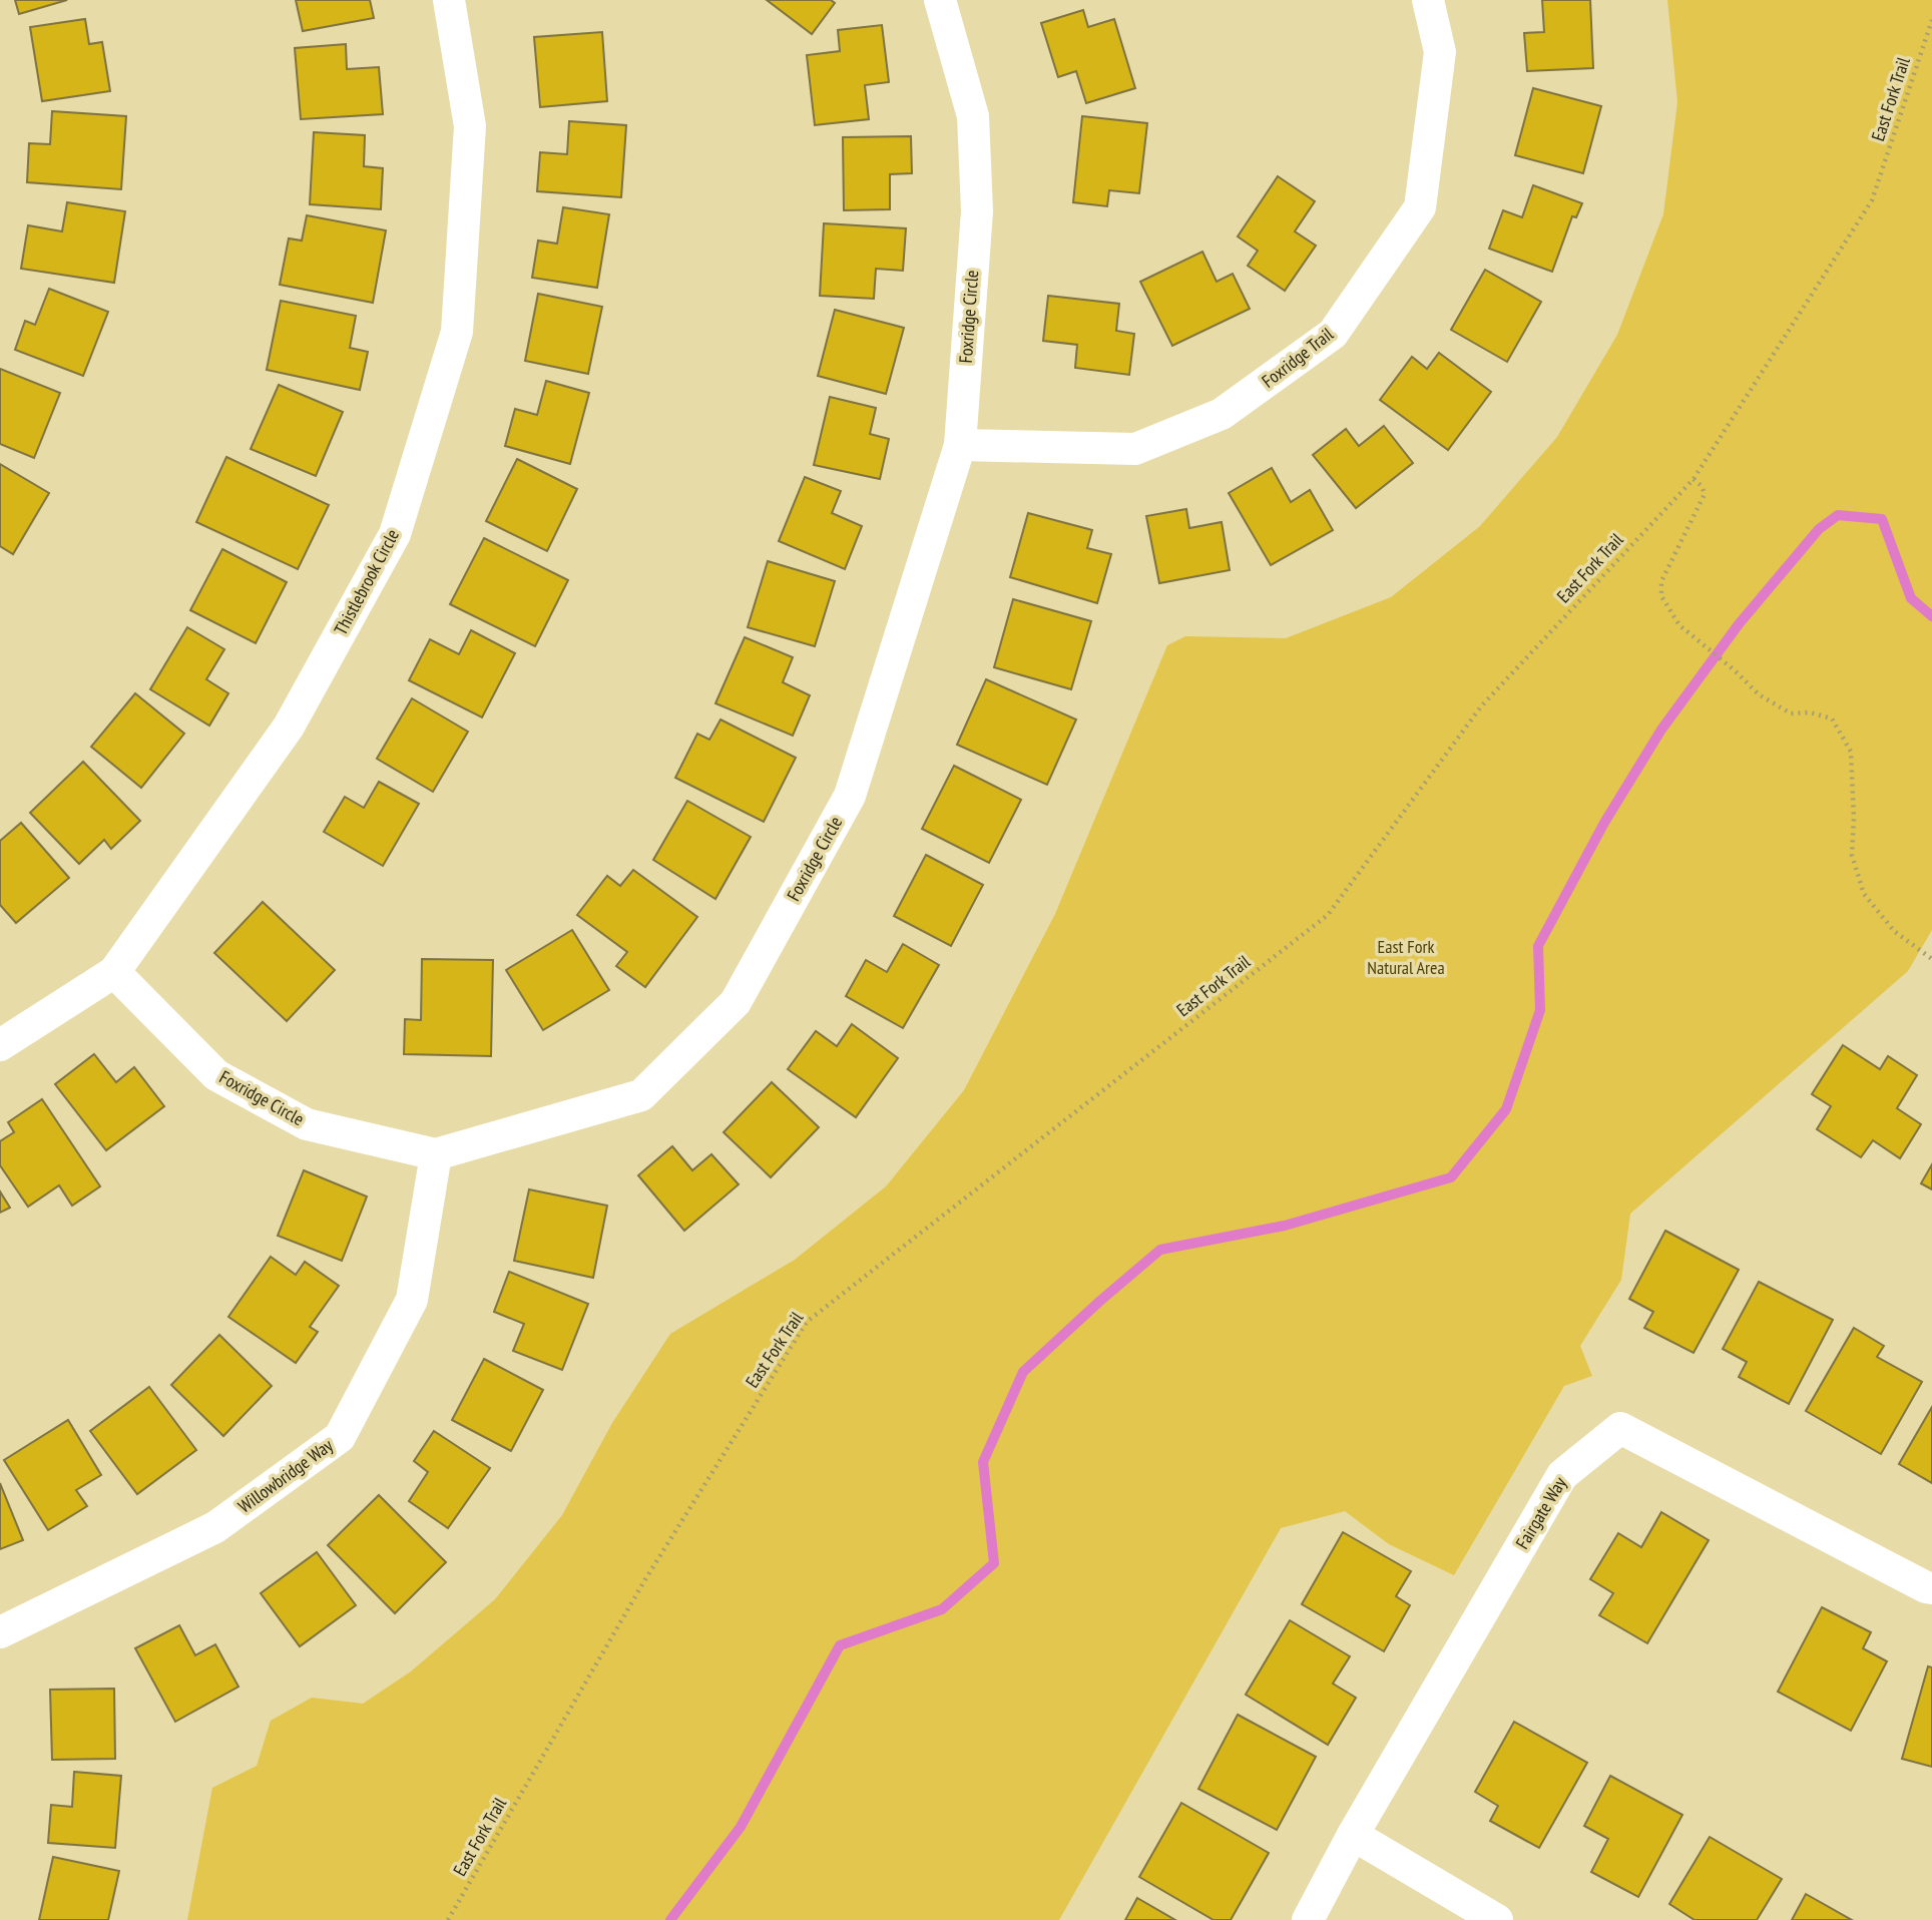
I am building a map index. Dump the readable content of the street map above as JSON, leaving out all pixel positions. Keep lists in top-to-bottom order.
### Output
{
  "streets": {
    "street": [
      "Foxridge Circle",
      "Foxridge Trail",
      "Thistlebrook Circle",
      "Willowbridge Way",
      "Fairgate Way"
    ],
    "path": ["East Fork Trail"]
  },
  "crossings": [
    ["Foxridge Circle", "Foxridge Trail"],
    ["Foxridge Circle", "Thistlebrook Circle"],
    ["Foxridge Circle", "Willowbridge Way"]
  ],
  "parks": ["East Fork Natural Area"]
}
